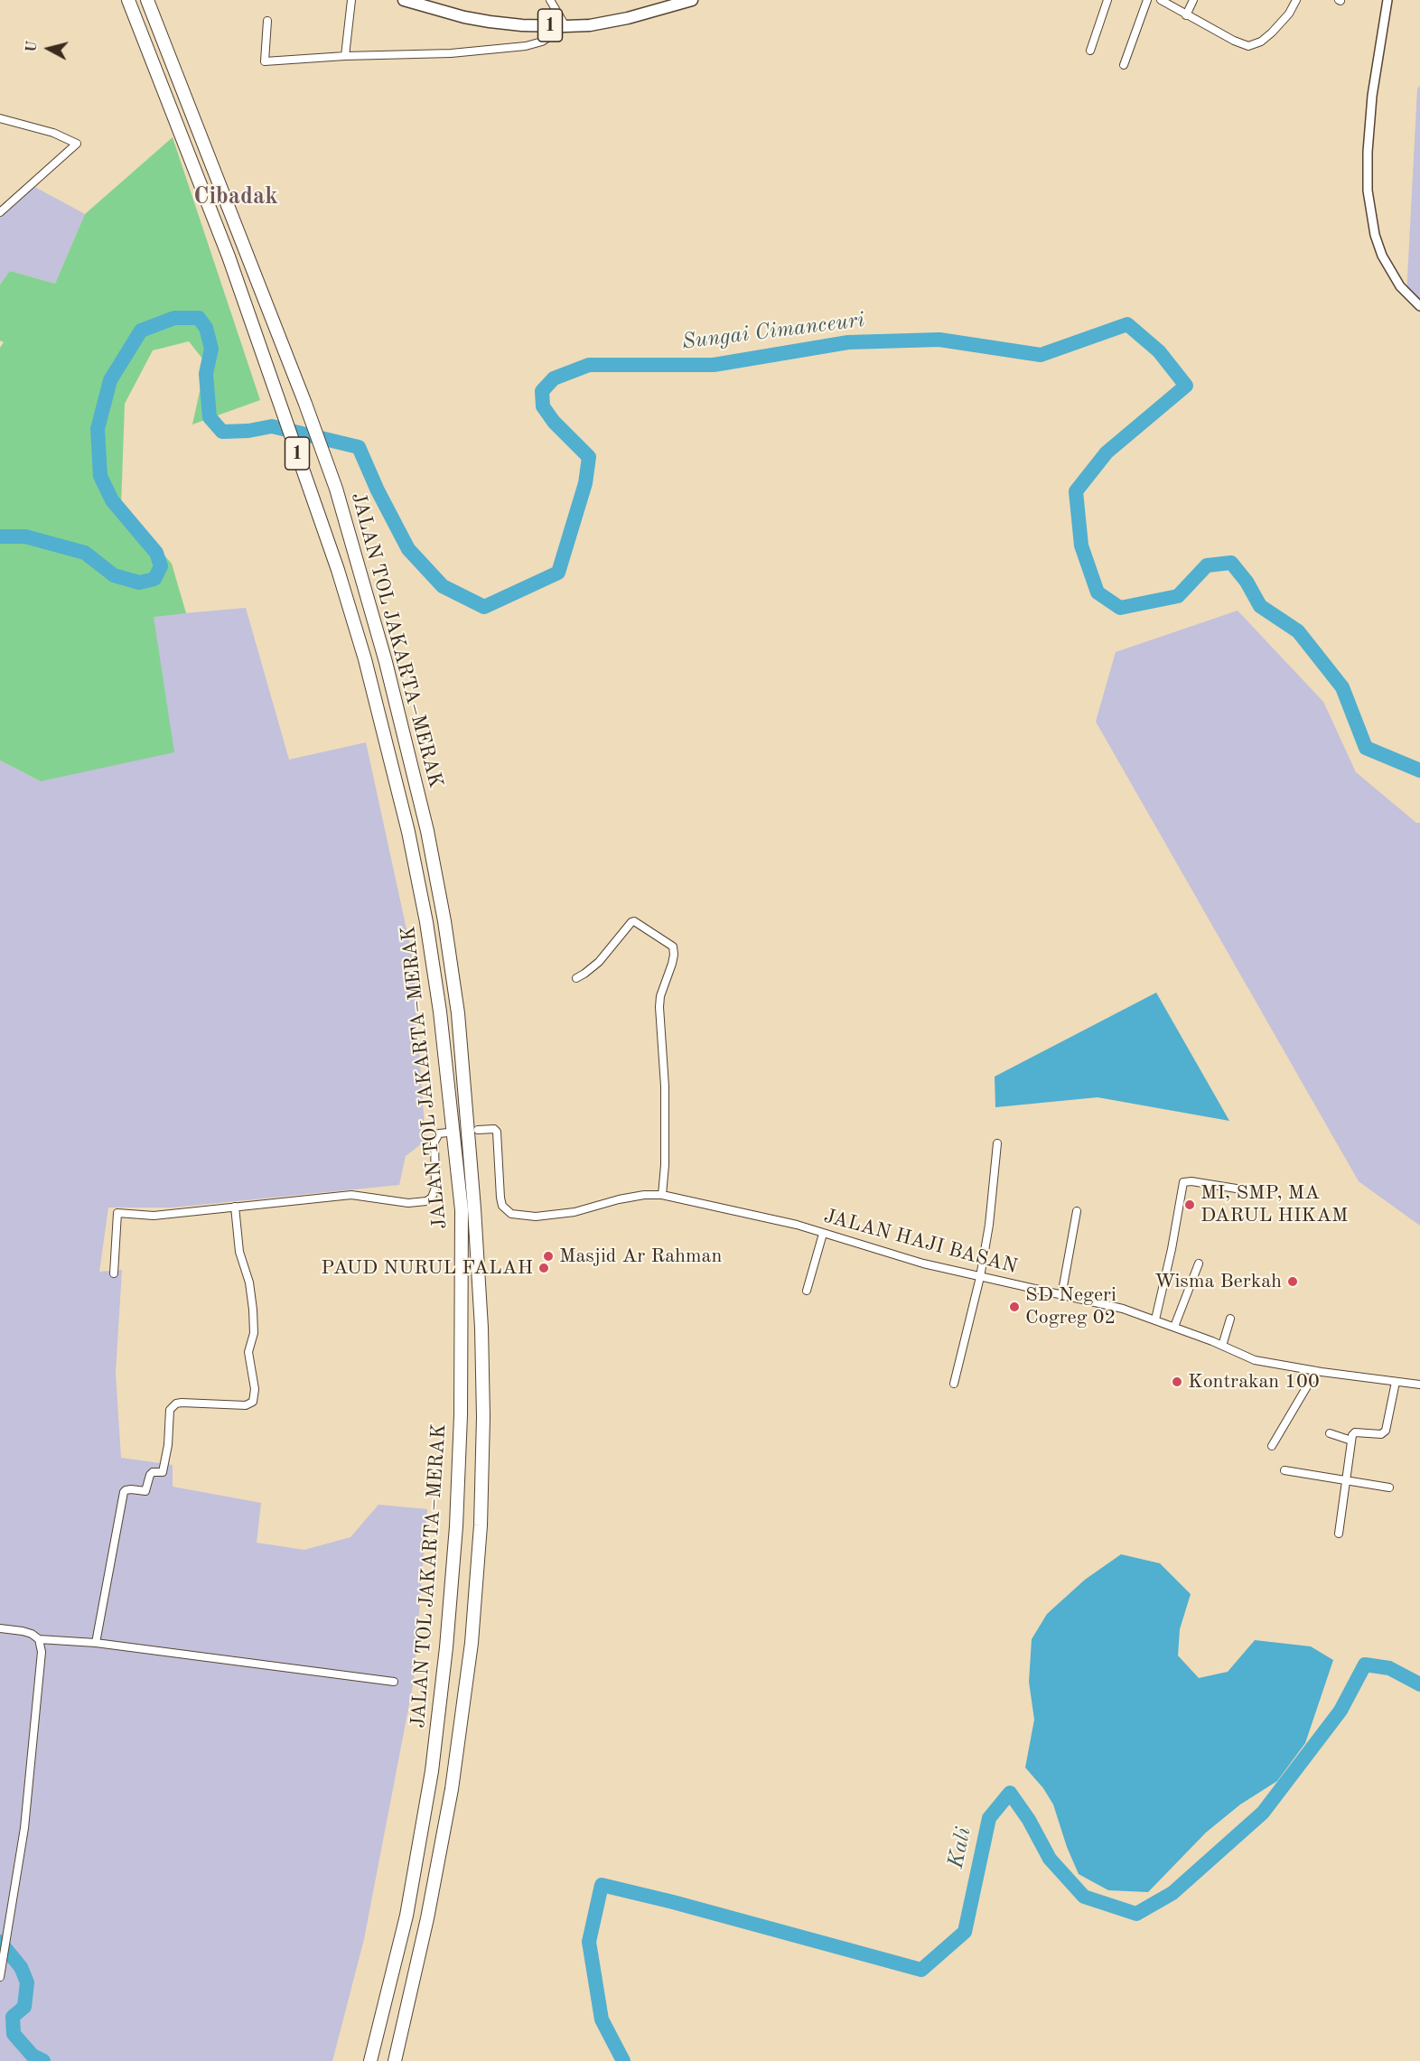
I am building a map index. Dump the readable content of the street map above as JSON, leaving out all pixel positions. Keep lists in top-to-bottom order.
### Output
{
  "streets": {
    "highway": ["1", "JALAN TOL JAKARTA–MERAK"],
    "street": ["JALAN HAJI BASAN"]
  },
  "districts": ["Cibadak"],
  "water": ["Sungai Cimanceuri", "Kali"],
  "places": [
    "MI, SMP, MA DARUL HIKAM",
    "Masjid Ar Rahman",
    "PAUD NURUL FALAH",
    "Wisma Berkah",
    "SD Negeri Cogreg 02",
    "Kontrakan 100"
  ],
  "north": "left"
}
